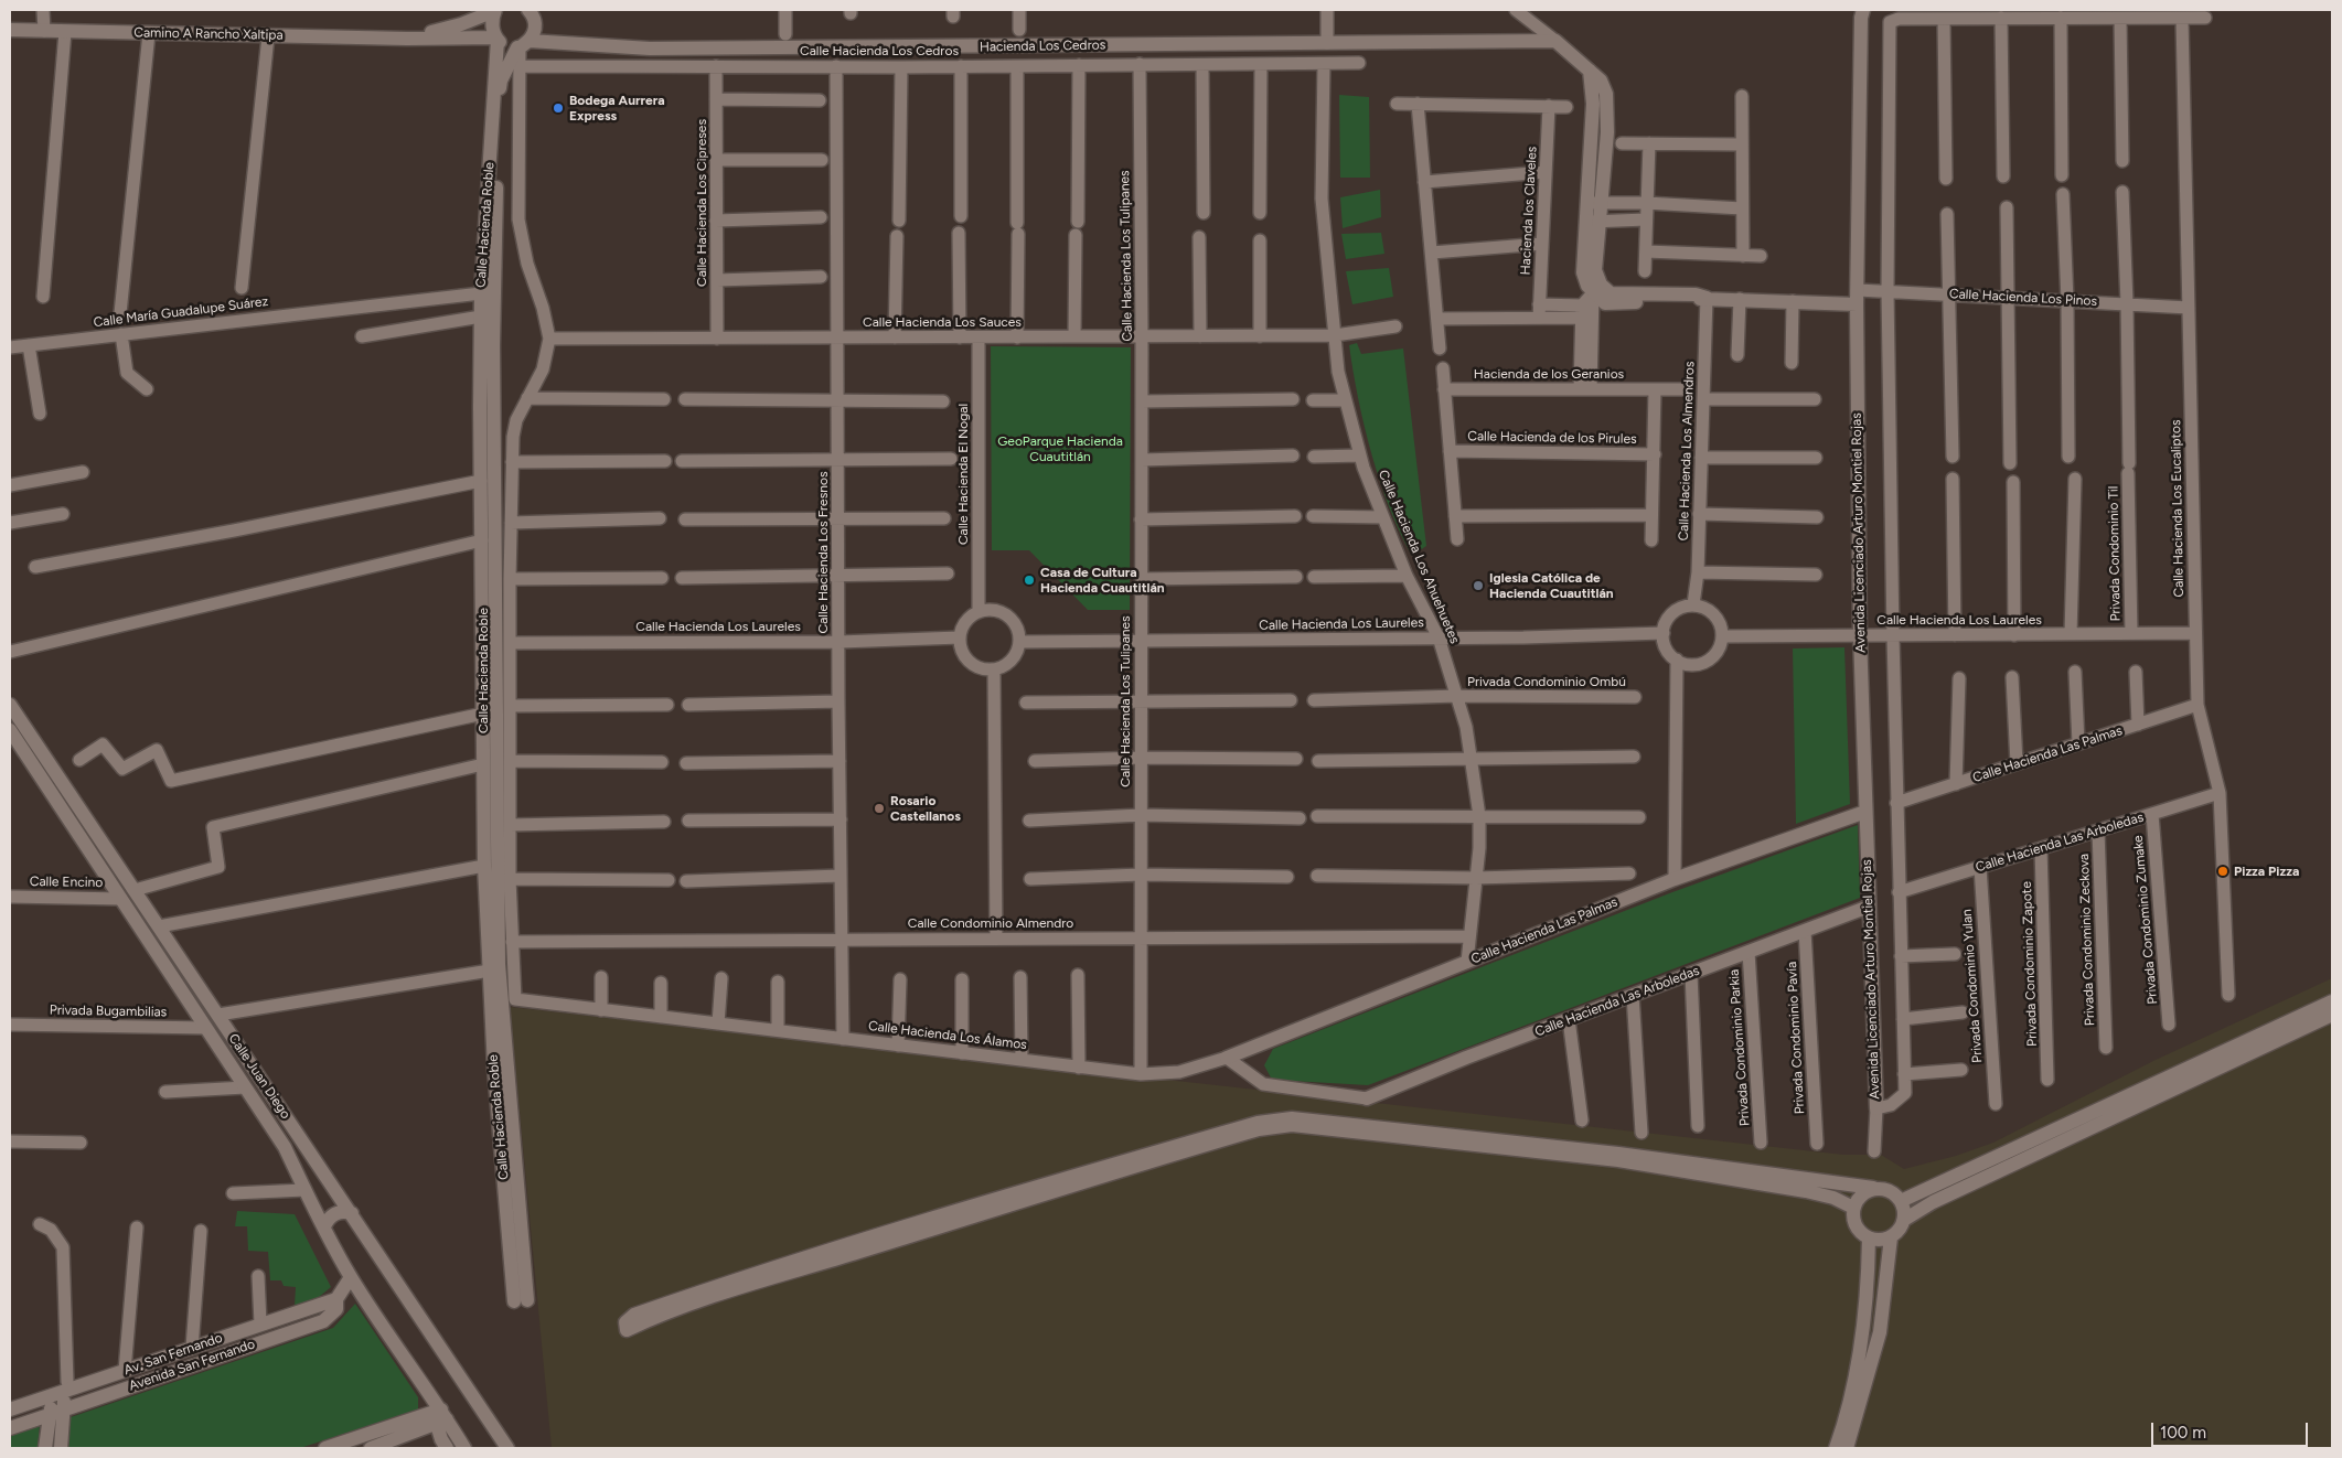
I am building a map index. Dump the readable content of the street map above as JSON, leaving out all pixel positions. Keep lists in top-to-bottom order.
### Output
{
  "streets": {
    "main road": [
      "Camino A Rancho Xaltipa",
      "Hacienda Los Cedros",
      "Calle Hacienda Roble",
      "Avenida Licenciado Arturo Montiel Rojas",
      "Calle Hacienda Las Palmas",
      "Calle Hacienda Las Arboledas",
      "Calle Juan Diego",
      "Av. San Fernando",
      "Avenida San Fernando"
    ],
    "street": [
      "Calle Hacienda Los Cedros",
      "Calle Hacienda Los Cipreses",
      "Hacienda los Claveles",
      "Calle Hacienda Los Tulipanes",
      "Calle Hacienda Los Pinos",
      "Calle María Guadalupe Suárez",
      "Calle Hacienda Los Sauces",
      "Hacienda de los Geranios",
      "Calle Hacienda de los Pirules",
      "Calle Hacienda Los Almendros",
      "Calle Hacienda El Nogal",
      "Calle Hacienda Los Eucaliptos",
      "Calle Hacienda Los Fresnos",
      "Privada Condominio Til",
      "Calle Hacienda Los Ahuehuetes",
      "Calle Hacienda Los Laureles",
      "Privada Condominio Ombú",
      "Calle Encino",
      "Privada Condominio Zumake",
      "Calle Condominio Almendro",
      "Privada Condominio Zeckova",
      "Privada Condominio Zapote",
      "Privada Condominio Yulan",
      "Privada Bugambilias",
      "Calle Hacienda Los Álamos",
      "Privada Condominio Pavía",
      "Privada Condominio Parkia"
    ]
  },
  "crossings": [
    ["Camino A Rancho Xaltipa", "Hacienda Los Cedros"],
    ["Camino A Rancho Xaltipa", "Calle Hacienda Roble"],
    ["Hacienda Los Cedros", "Calle Hacienda Roble"],
    ["Calle Hacienda Los Cedros", "Calle Hacienda Los Cipreses"],
    ["Calle Hacienda Los Cedros", "Calle Hacienda Roble"],
    ["Calle Hacienda Los Cedros", "Calle Hacienda Los Tulipanes"],
    ["Calle Hacienda Los Cedros", "Calle Hacienda Los Fresnos"],
    ["Calle Hacienda Los Cedros", "Calle Hacienda Los Ahuehuetes"],
    ["Calle Hacienda Los Cipreses", "Calle Hacienda Los Sauces"],
    ["Calle Hacienda Roble", "Calle María Guadalupe Suárez"],
    ["Calle Hacienda Roble", "Calle Hacienda Los Sauces"],
    ["Calle Hacienda Roble", "Calle Hacienda Los Laureles"],
    ["Calle Hacienda Roble", "Calle Condominio Almendro"],
    ["Calle Hacienda Roble", "Calle Hacienda Los Álamos"],
    ["Calle Hacienda Los Tulipanes", "Calle Hacienda Los Sauces"],
    ["Calle Hacienda Los Tulipanes", "Calle Hacienda Los Laureles"],
    ["Calle Hacienda Los Tulipanes", "Calle Condominio Almendro"],
    ["Calle Hacienda Los Tulipanes", "Calle Hacienda Los Álamos"],
    ["Calle Hacienda Los Pinos", "Calle Hacienda Los Eucaliptos"],
    ["Calle Hacienda Los Pinos", "Avenida Licenciado Arturo Montiel Rojas"],
    ["Calle Hacienda Los Pinos", "Privada Condominio Til"],
    ["Calle Hacienda Los Sauces", "Calle Hacienda El Nogal"],
    ["Calle Hacienda Los Sauces", "Calle Hacienda Los Fresnos"],
    ["Calle Hacienda Los Sauces", "Calle Hacienda Los Ahuehuetes"],
    ["Calle Hacienda Los Almendros", "Calle Hacienda Los Laureles"],
    ["Calle Hacienda El Nogal", "Calle Hacienda Los Laureles"],
    ["Calle Hacienda Los Eucaliptos", "Calle Hacienda Los Laureles"],
    ["Calle Hacienda Los Eucaliptos", "Calle Hacienda Las Palmas"],
    ["Calle Hacienda Los Eucaliptos", "Calle Hacienda Las Arboledas"],
    ["Avenida Licenciado Arturo Montiel Rojas", "Calle Hacienda Los Laureles"],
    ["Avenida Licenciado Arturo Montiel Rojas", "Calle Hacienda Las Palmas"],
    ["Avenida Licenciado Arturo Montiel Rojas", "Calle Hacienda Las Arboledas"],
    ["Calle Hacienda Los Fresnos", "Calle Hacienda Los Laureles"],
    ["Calle Hacienda Los Fresnos", "Calle Condominio Almendro"],
    ["Calle Hacienda Los Fresnos", "Calle Hacienda Los Álamos"],
    ["Privada Condominio Til", "Calle Hacienda Los Laureles"],
    ["Calle Hacienda Los Ahuehuetes", "Calle Hacienda Los Laureles"],
    ["Calle Hacienda Los Ahuehuetes", "Privada Condominio Ombú"],
    ["Calle Hacienda Los Ahuehuetes", "Calle Hacienda Las Palmas"],
    ["Calle Hacienda Los Ahuehuetes", "Calle Condominio Almendro"],
    ["Calle Hacienda Las Palmas", "Calle Hacienda Los Álamos"],
    ["Calle Hacienda Las Arboledas", "Privada Condominio Zumake"],
    ["Calle Hacienda Las Arboledas", "Privada Condominio Zeckova"],
    ["Calle Hacienda Las Arboledas", "Privada Condominio Zapote"],
    ["Calle Hacienda Las Arboledas", "Privada Condominio Yulan"],
    ["Calle Hacienda Las Arboledas", "Privada Condominio Pavía"],
    ["Calle Hacienda Las Arboledas", "Privada Condominio Parkia"],
    ["Calle Encino", "Calle Juan Diego"],
    ["Privada Bugambilias", "Calle Juan Diego"],
    ["Calle Juan Diego", "Avenida San Fernando"],
    ["Av. San Fernando", "Avenida San Fernando"]
  ],
  "parks": ["GeoParque Hacienda Cuautitlán"],
  "places": [
    "Bodega Aurrera Express",
    "Casa de Cultura Hacienda Cuautitlán",
    "Iglesia Católica de Hacienda Cuautitlán",
    "Rosario Castellanos",
    "Pizza Pizza"
  ],
  "scale_bar": "100 m"
}
